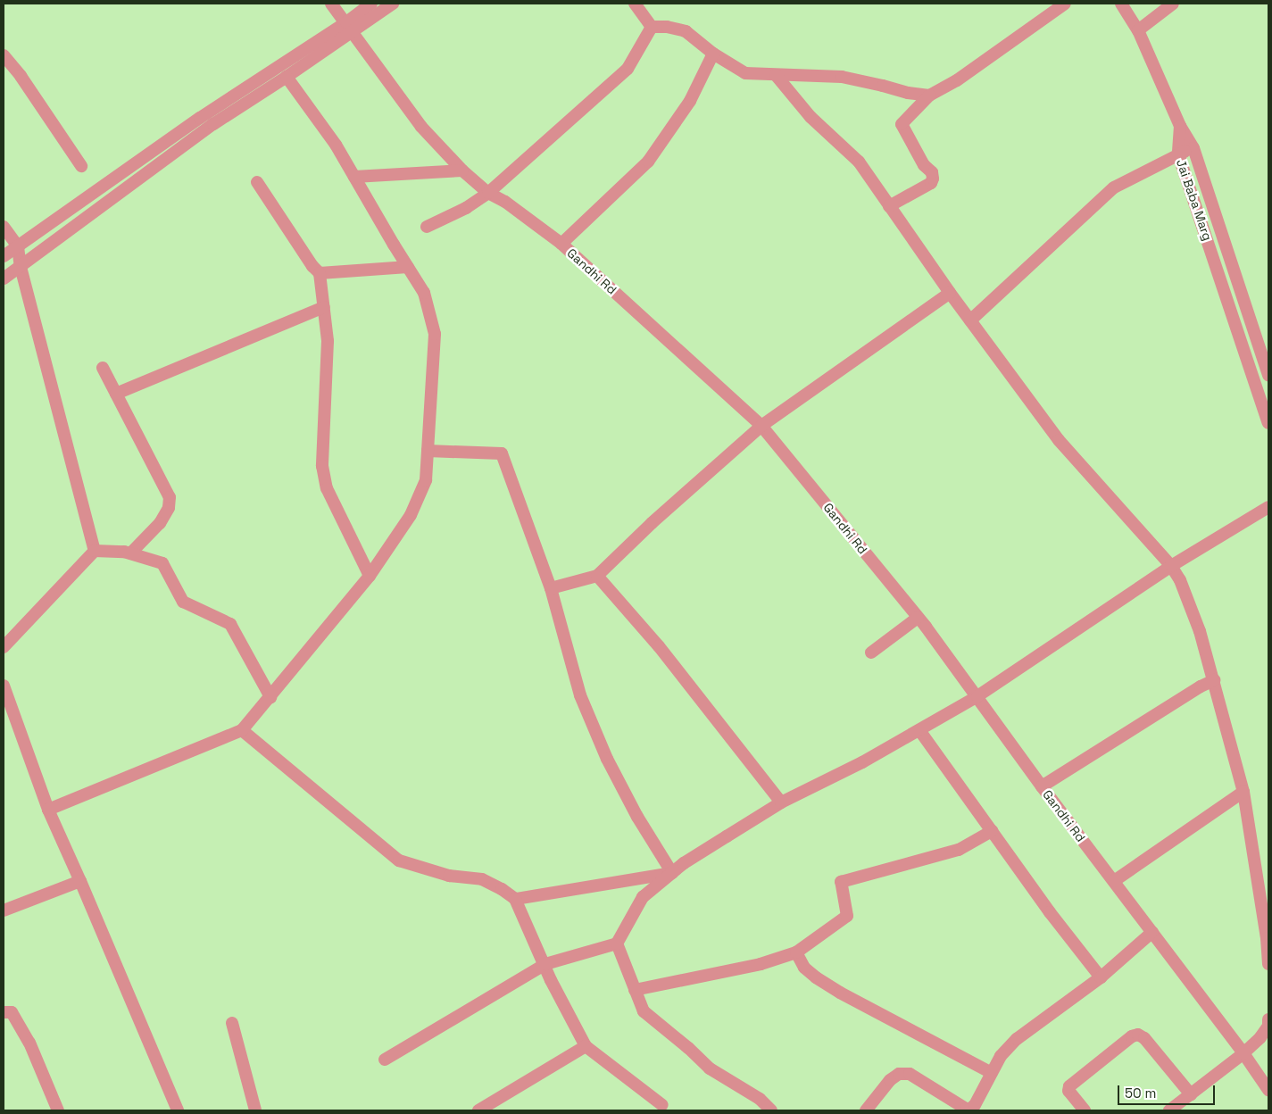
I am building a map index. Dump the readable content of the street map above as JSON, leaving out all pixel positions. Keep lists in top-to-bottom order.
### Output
{
  "streets": {
    "street": ["Jai Baba Marg", "Gandhi Rd"]
  },
  "scale_bar": "50 m"
}
